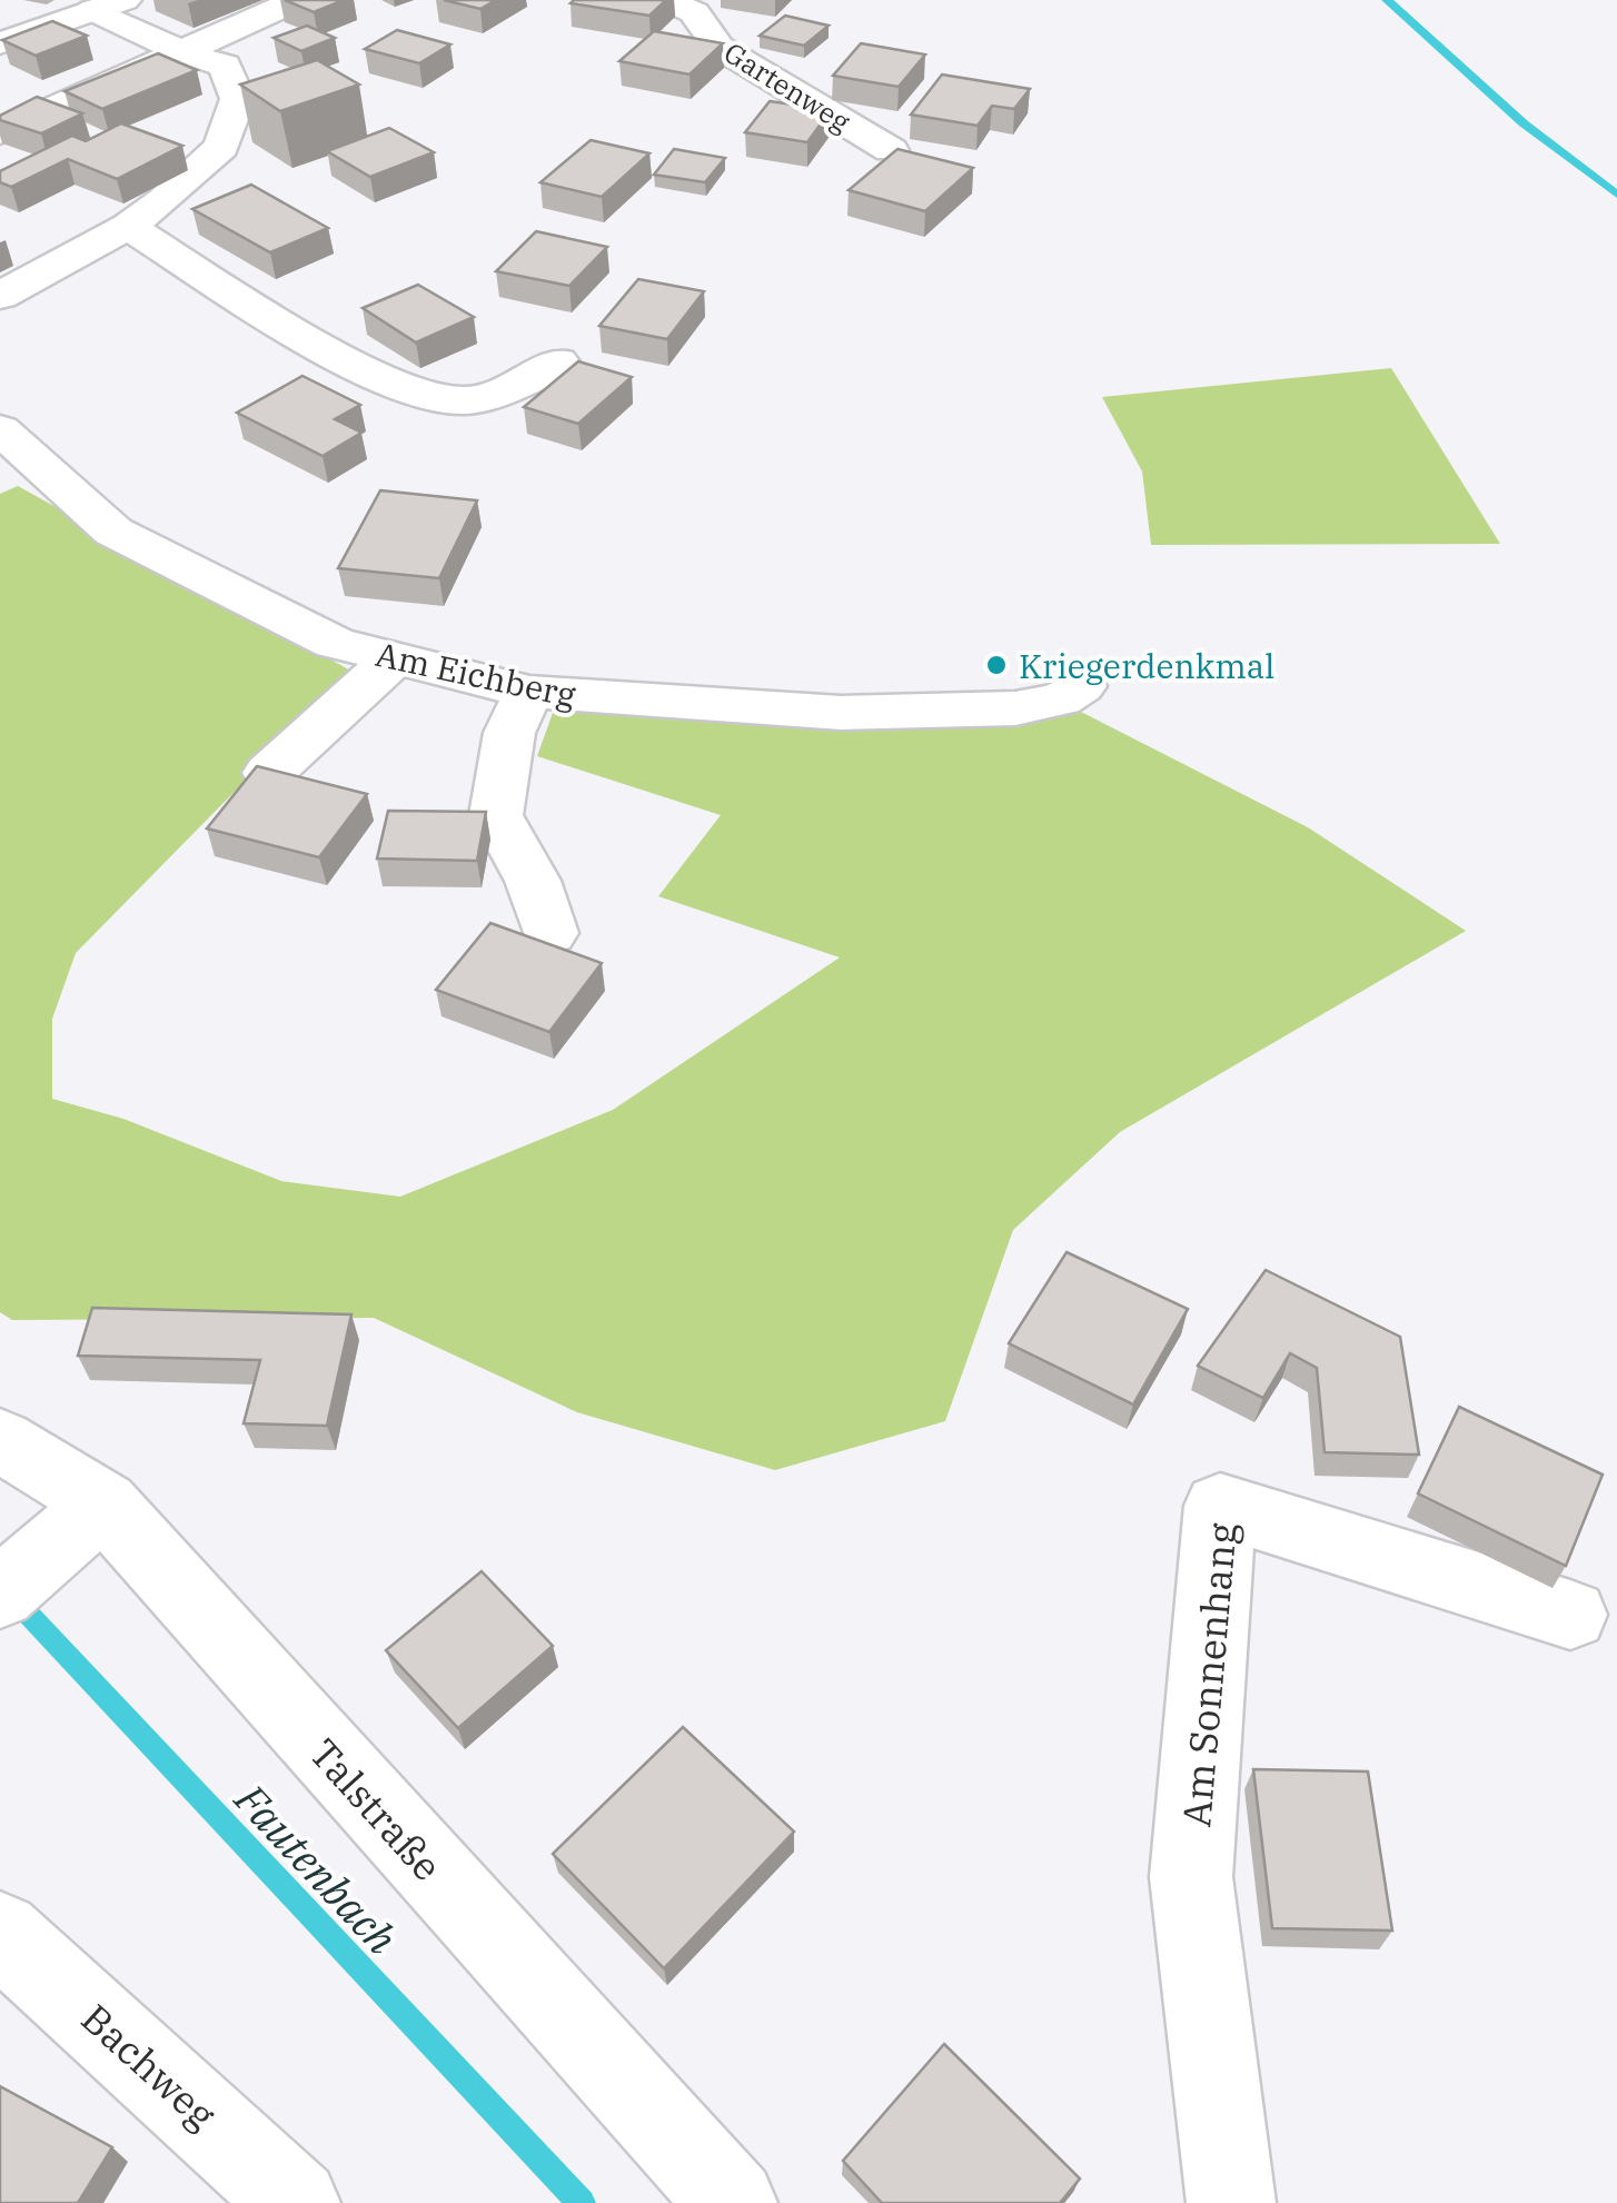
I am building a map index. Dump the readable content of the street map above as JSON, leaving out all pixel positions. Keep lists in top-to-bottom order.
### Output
{
  "streets": {
    "street": [
      "Gartenweg",
      "Am Eichberg",
      "Am Sonnenhang",
      "Talstraße",
      "Bachweg"
    ]
  },
  "water": ["Fautenbach"],
  "places": ["Kriegerdenkmal"]
}
